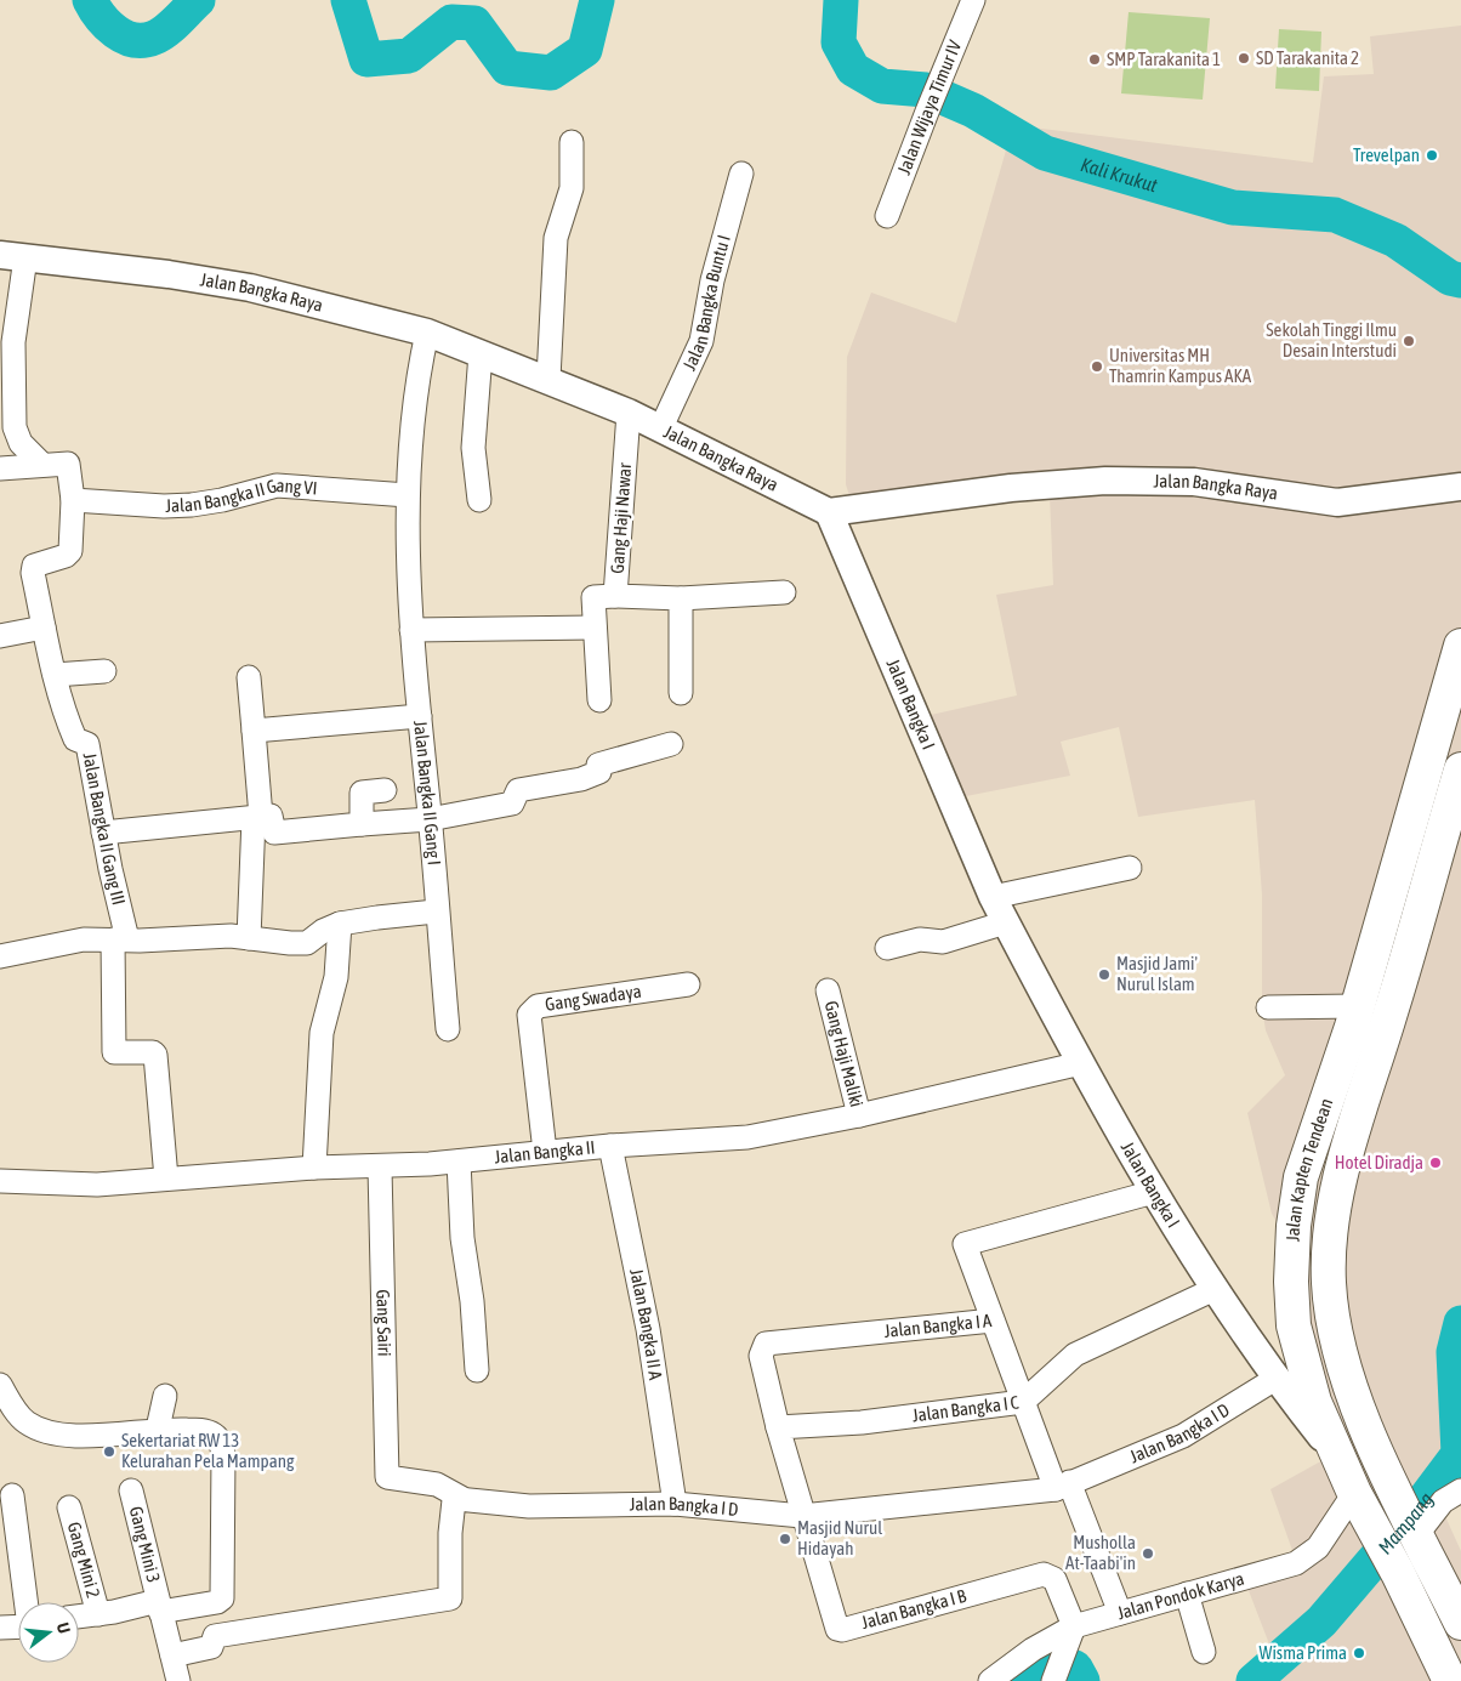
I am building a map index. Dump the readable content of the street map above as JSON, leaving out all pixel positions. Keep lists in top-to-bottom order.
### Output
{
  "streets": {
    "main road": ["Jalan Kapten Tendean"],
    "street": [
      "Jalan Wijaya Timur IV",
      "Jalan Bangka Raya",
      "Jalan Bangka Buntu I",
      "Jalan Bangka II Gang VI",
      "Gang Haji Nawar",
      "Jalan Bangka I",
      "Jalan Bangka II Gang I",
      "Jalan Bangka II Gang III",
      "Gang Swadaya",
      "Gang Haji Maliki",
      "Jalan Bangka II",
      "Gang Sairi",
      "Jalan Bangka I A",
      "Jalan Bangka II A",
      "Jalan Bangka I C",
      "Jalan Bangka I D",
      "Gang Mini 3",
      "Gang Mini 2",
      "Jalan Pondok Karya",
      "Jalan Bangka I B"
    ]
  },
  "crossings": [
    ["Jalan Bangka Raya", "Jalan Bangka Buntu I"],
    ["Jalan Bangka Raya", "Gang Haji Nawar"],
    ["Jalan Bangka Raya", "Jalan Bangka I"],
    ["Jalan Bangka Raya", "Jalan Bangka II Gang I"],
    ["Jalan Bangka II Gang VI", "Jalan Bangka II Gang I"],
    ["Jalan Bangka II Gang VI", "Jalan Bangka II Gang III"],
    ["Jalan Bangka I", "Jalan Bangka II"],
    ["Jalan Bangka I", "Jalan Kapten Tendean"],
    ["Jalan Bangka I", "Jalan Bangka I A"],
    ["Jalan Bangka I", "Jalan Bangka I C"],
    ["Jalan Bangka I", "Jalan Bangka I D"],
    ["Jalan Bangka II Gang III", "Jalan Bangka II"],
    ["Gang Swadaya", "Jalan Bangka II"],
    ["Gang Haji Maliki", "Jalan Bangka II"],
    ["Jalan Bangka II", "Gang Sairi"],
    ["Jalan Bangka II", "Jalan Bangka II A"],
    ["Jalan Kapten Tendean", "Jalan Pondok Karya"],
    ["Gang Sairi", "Jalan Bangka I D"],
    ["Jalan Bangka I A", "Jalan Bangka I C"],
    ["Jalan Bangka II A", "Jalan Bangka I D"],
    ["Jalan Bangka I D", "Jalan Bangka I B"],
    ["Jalan Pondok Karya", "Jalan Bangka I B"]
  ],
  "water": ["Kali Krukut", "Mampang"],
  "places": [
    "SD Tarakanita 2",
    "SMP Tarakanita 1",
    "Trevelpan",
    "Sekolah Tinggi Ilmu Desain Interstudi",
    "Universitas MH Thamrin Kampus AKA",
    "Masjid Jami' Nurul Islam",
    "Hotel Diradja",
    "Sekertariat RW 13 Kelurahan Pela Mampang",
    "Masjid Nurul Hidayah",
    "Musholla At-Taabi'in",
    "Wisma Prima"
  ],
  "north": "right"
}
